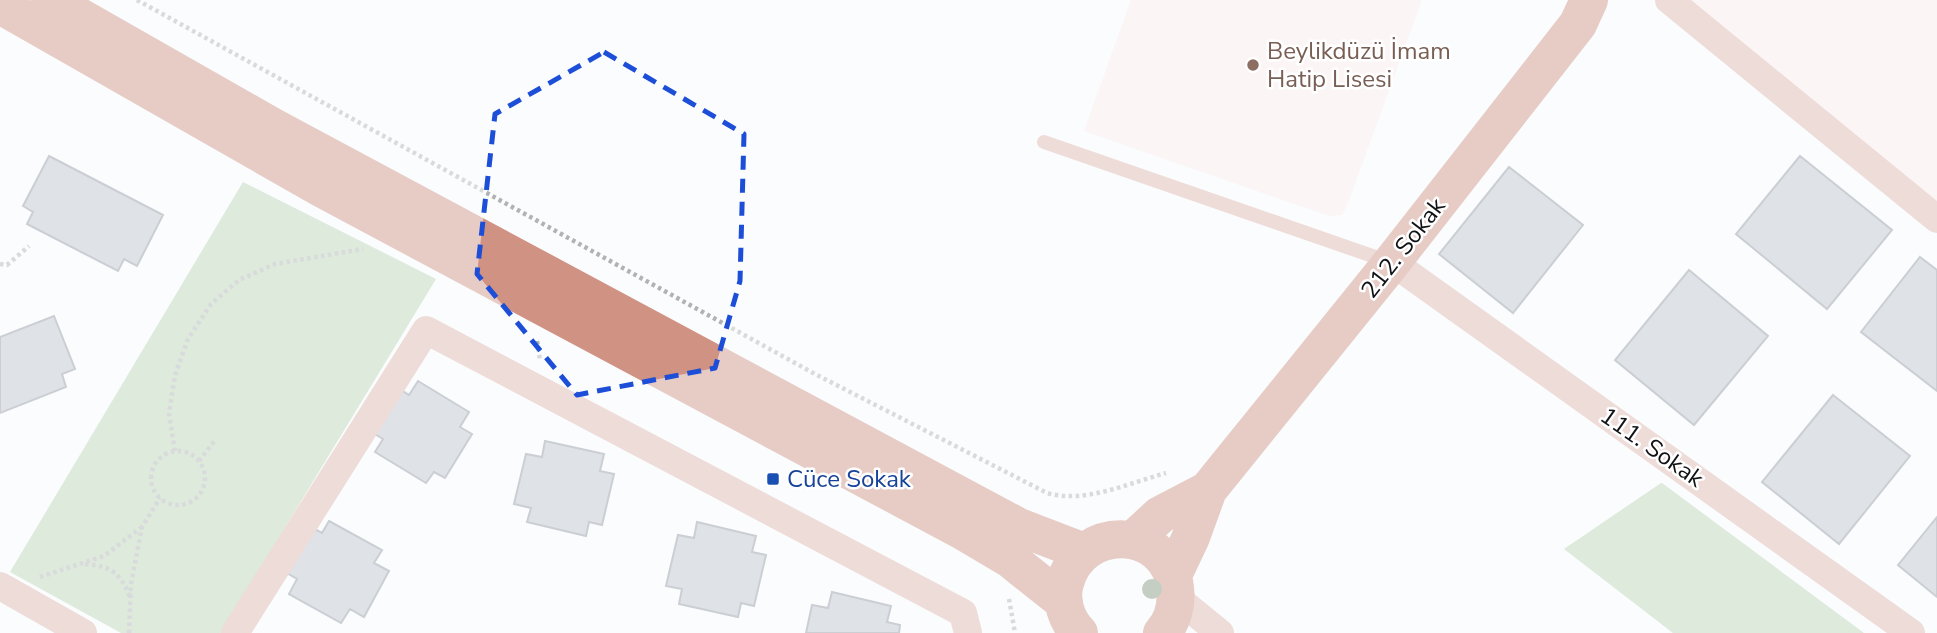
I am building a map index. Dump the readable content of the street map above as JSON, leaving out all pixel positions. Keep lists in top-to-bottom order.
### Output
{
  "streets": {
    "street": ["212. Sokak", "111. Sokak"]
  },
  "crossings": [
    ["212. Sokak", "111. Sokak"]
  ],
  "places": {
    "other": ["Beylikdüzü İmam Hatip Lisesi"],
    "transit": ["Cüce Sokak"]
  }
}
